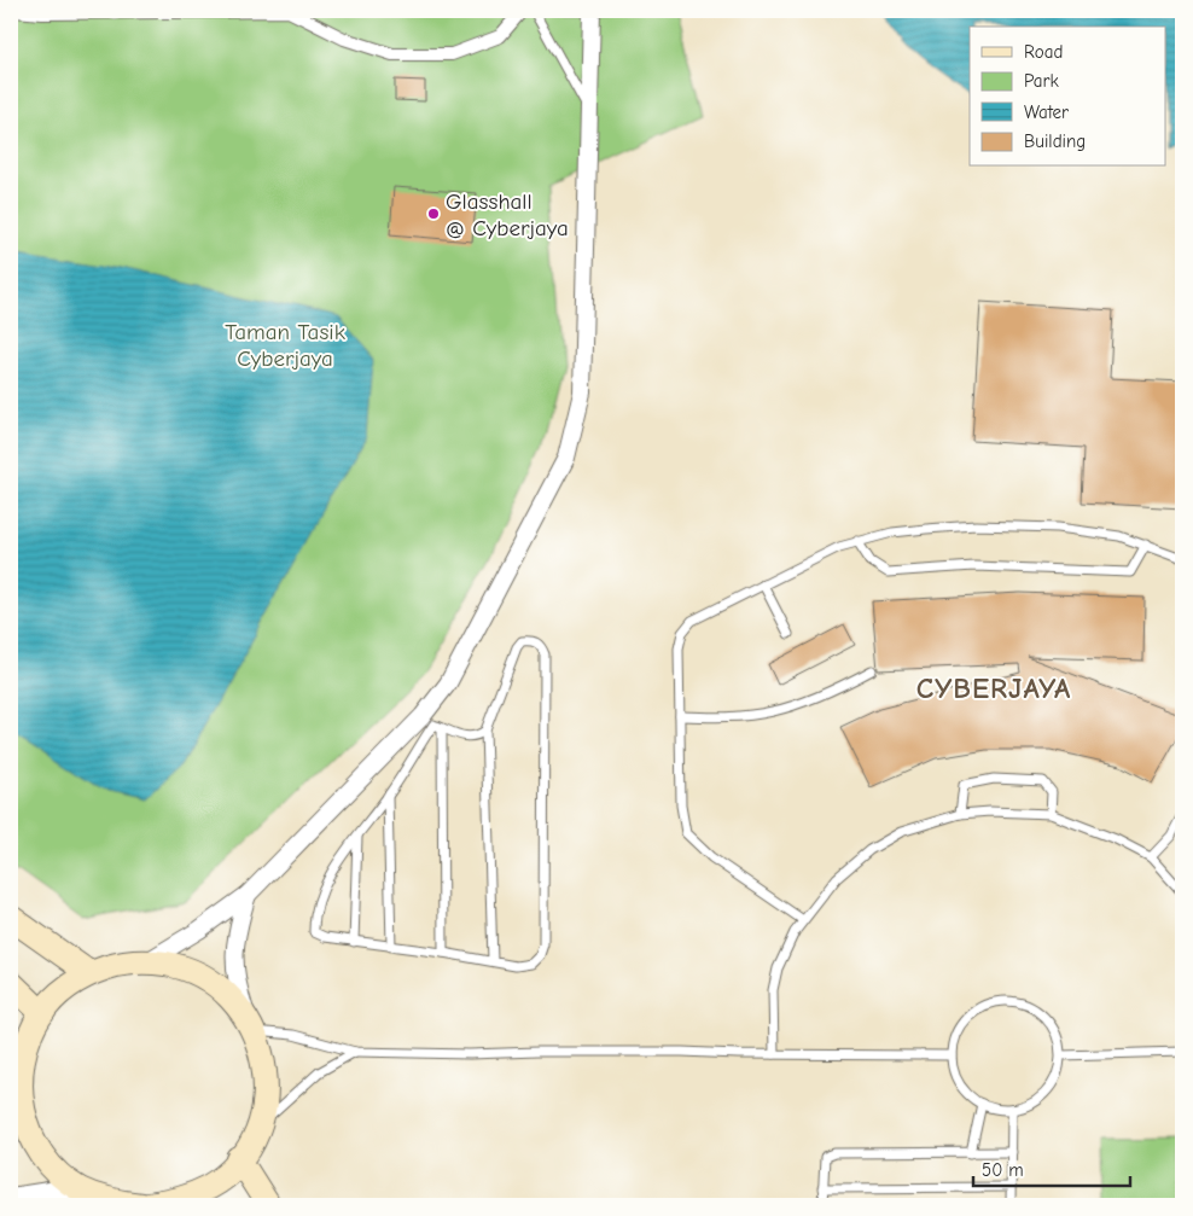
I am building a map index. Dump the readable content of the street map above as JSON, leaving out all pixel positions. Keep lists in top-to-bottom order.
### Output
{
  "districts": ["CYBERJAYA"],
  "parks": ["Taman Tasik Cyberjaya"],
  "places": ["Glasshall @ Cyberjaya"],
  "legend": [
    "Road",
    "Park",
    "Water",
    "Building"
  ],
  "scale_bar": "50 m"
}
